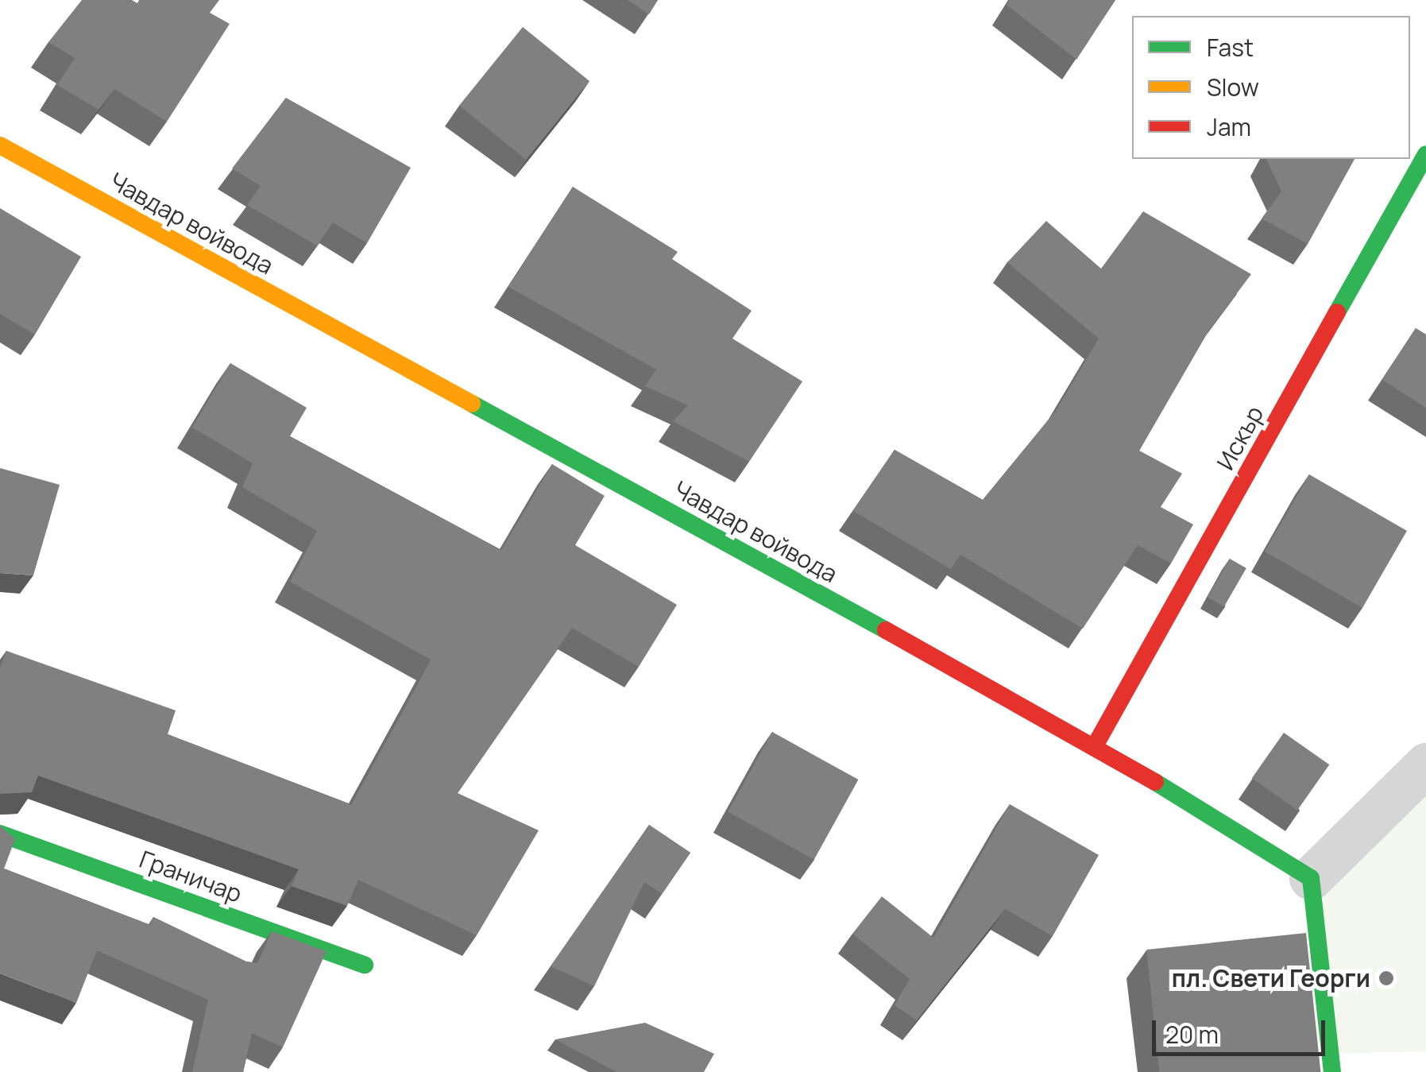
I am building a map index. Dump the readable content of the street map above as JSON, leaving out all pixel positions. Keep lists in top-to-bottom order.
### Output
{
  "streets": {
    "street": ["Чавдар войвода", "Искър", "Граничар"]
  },
  "crossings": [
    ["Чавдар войвода", "Искър"]
  ],
  "places": ["пл. Свети Георги"],
  "legend": ["Fast", "Slow", "Jam"],
  "scale_bar": "20 m"
}
